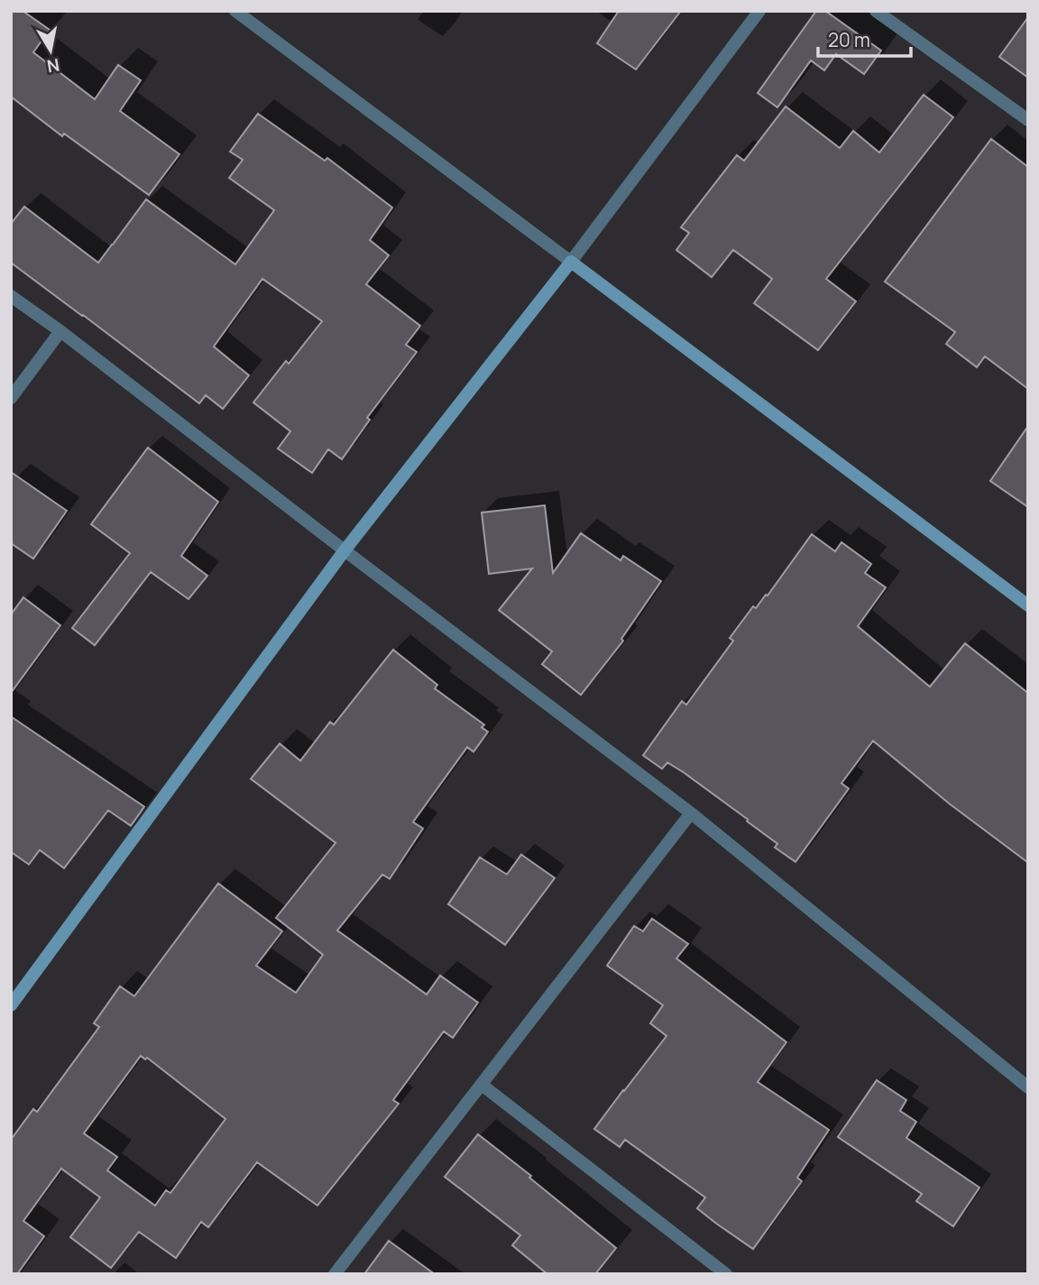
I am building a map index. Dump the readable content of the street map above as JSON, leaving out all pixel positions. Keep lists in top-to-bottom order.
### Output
{
  "scale_bar": "20 m",
  "north": "bottom"
}
